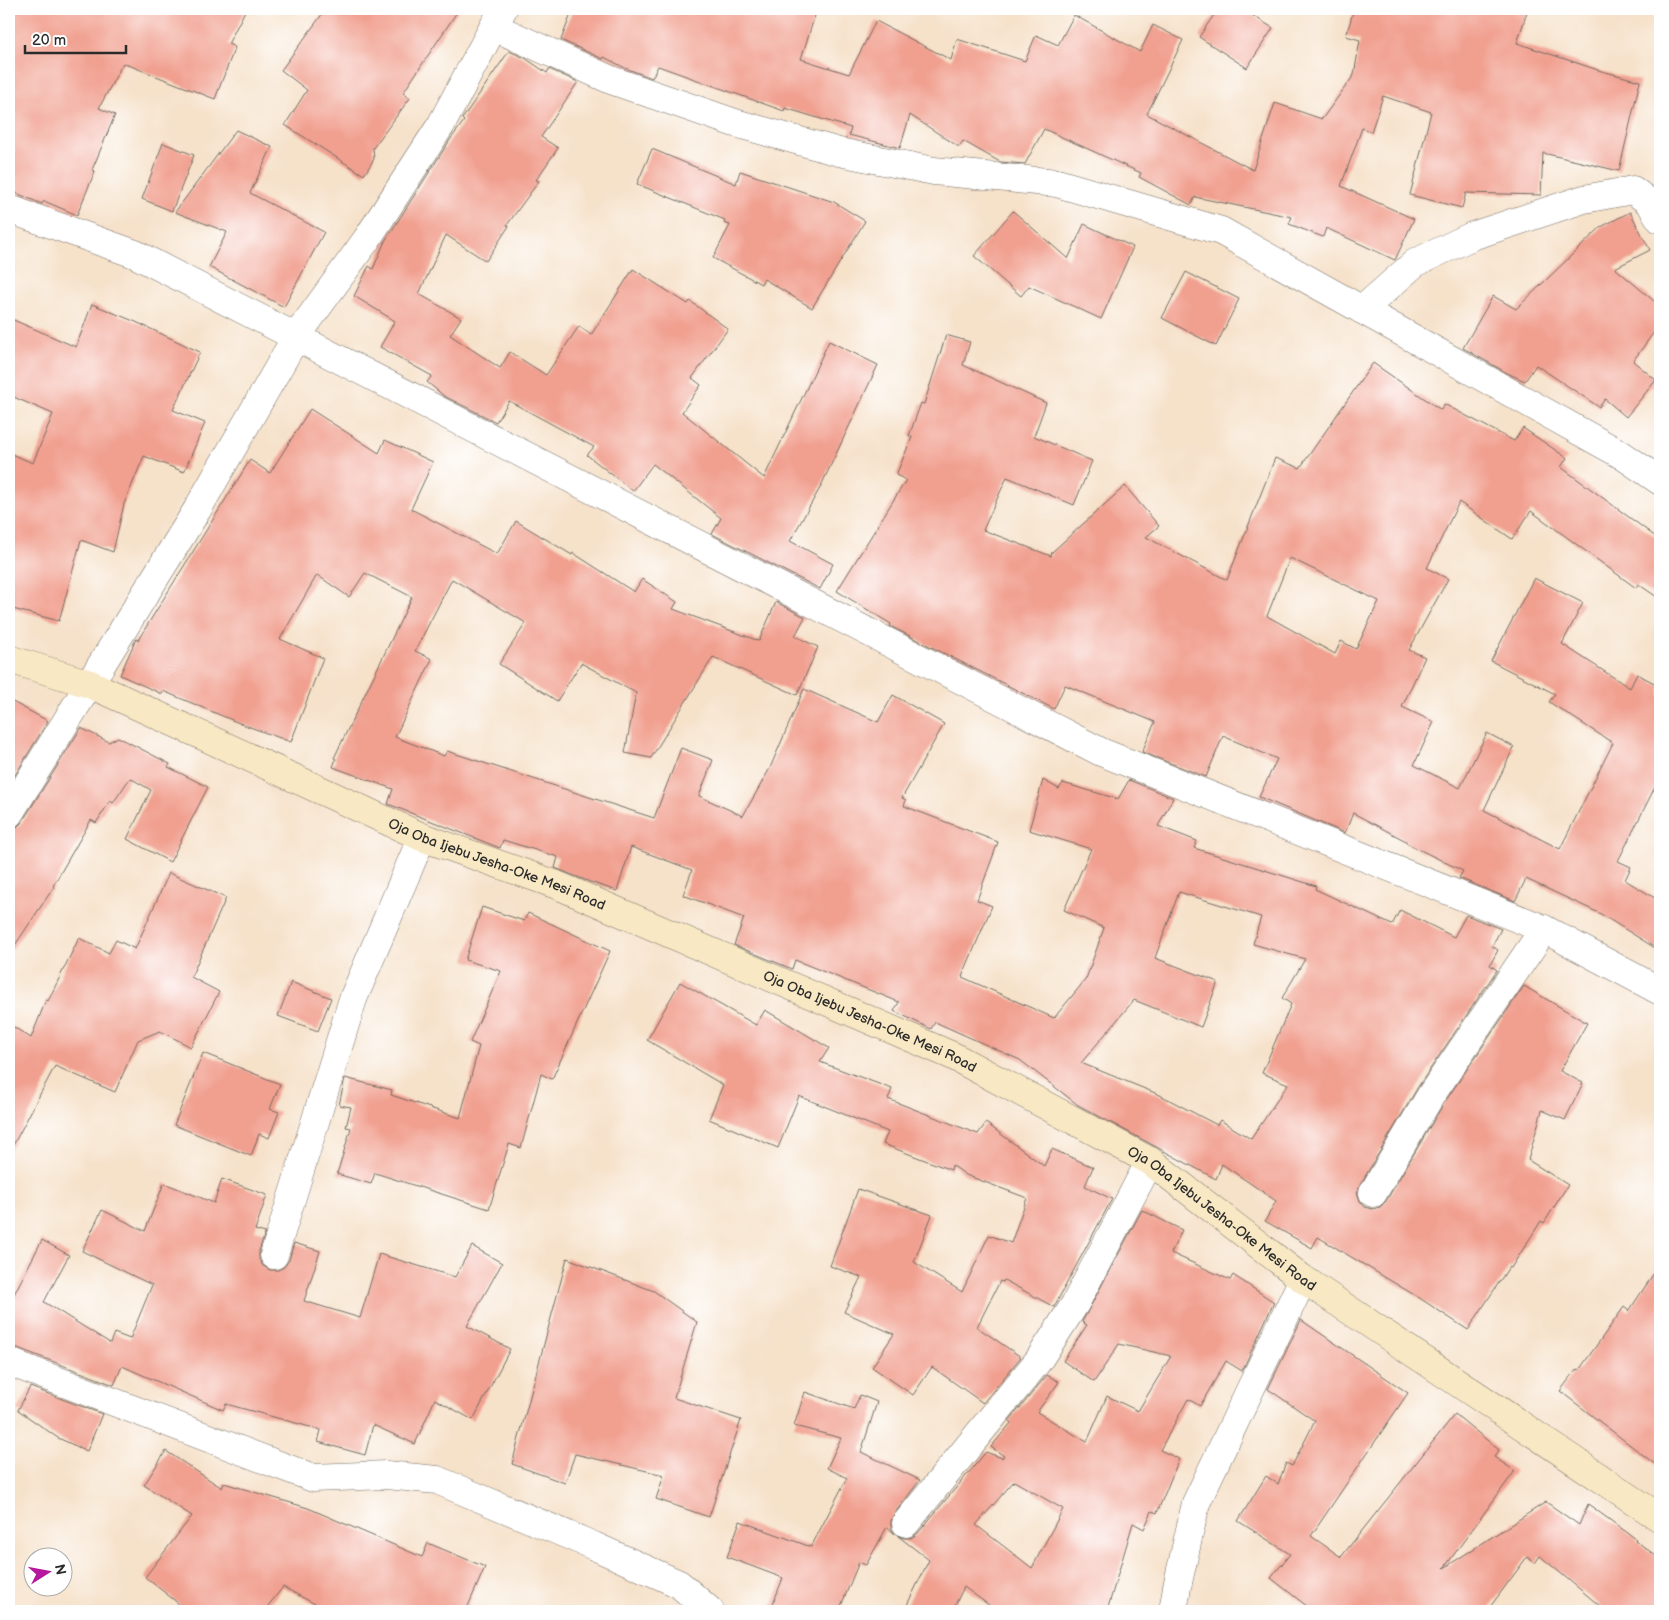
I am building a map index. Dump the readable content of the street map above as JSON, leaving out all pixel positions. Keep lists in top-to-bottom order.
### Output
{
  "streets": {
    "main road": ["Oja Oba Ijebu Jesha-Oke Mesi Road"]
  },
  "scale_bar": "20 m",
  "north": "right"
}
